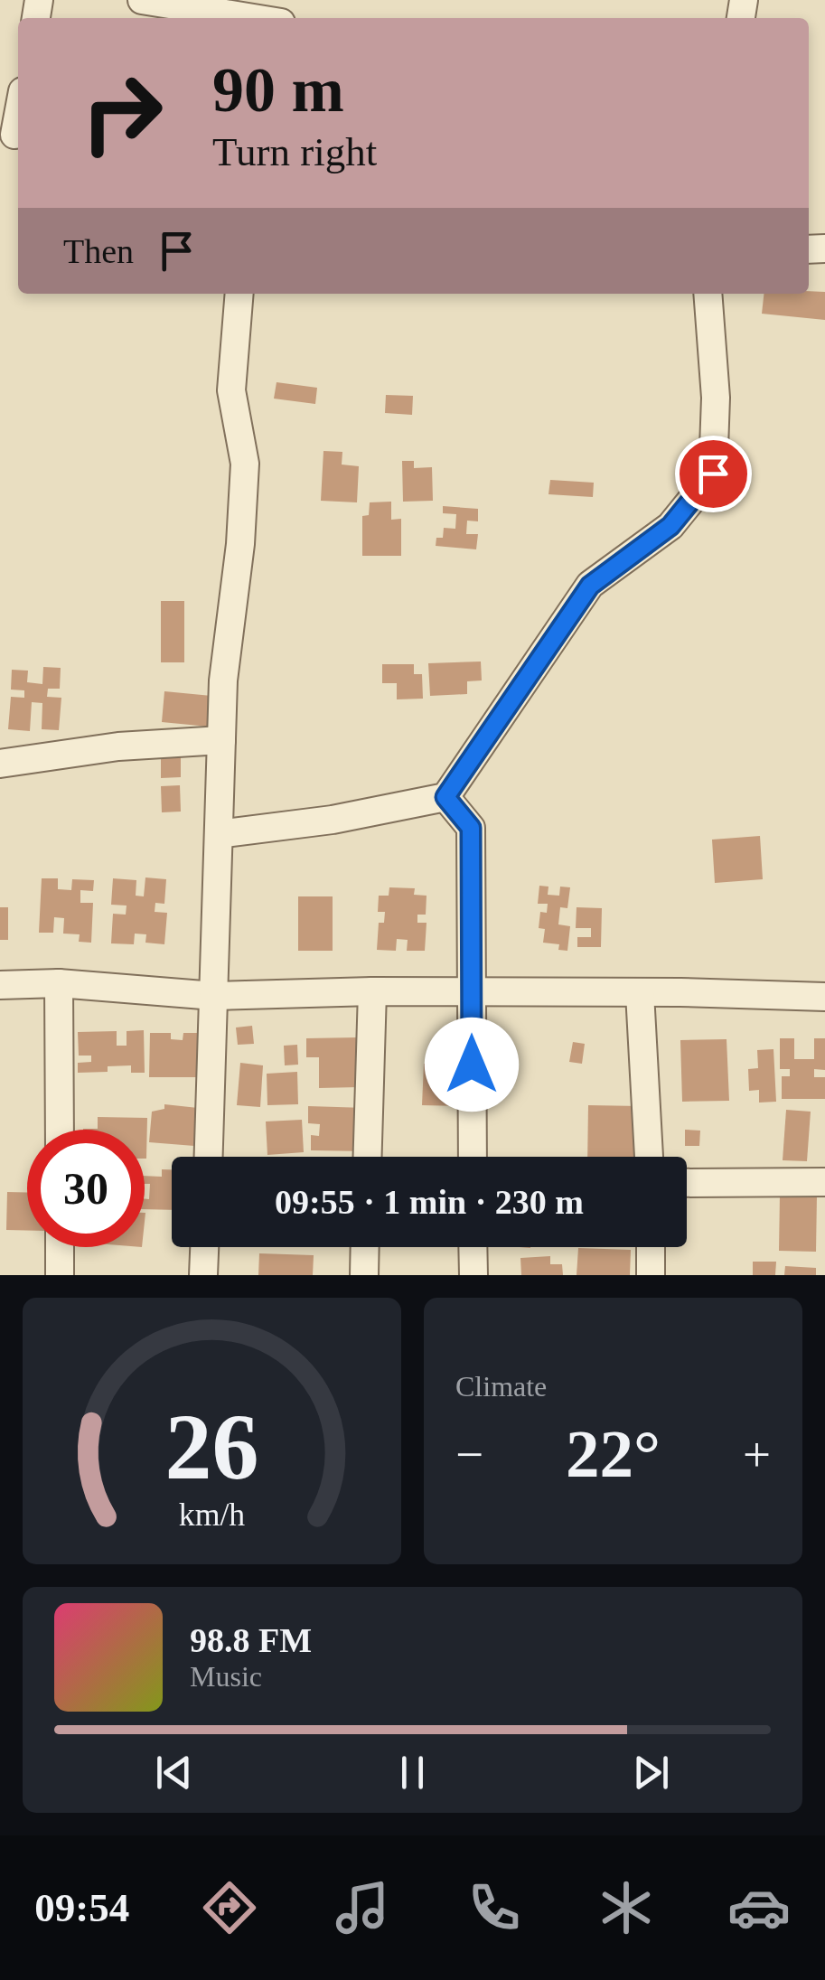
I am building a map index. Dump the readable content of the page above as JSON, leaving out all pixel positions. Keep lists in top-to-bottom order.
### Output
{
  "page": {
    "turn": ["90 m", "Turn right"],
    "then": "Then",
    "limit": "30",
    "trip": "09:55 · 1 min · 230 m",
    "tile": "Climate",
    "heat": ["−", "22°", "+"],
    "song": ["98.8 FM", "Music"],
    "tabs": "09:54",
    "gauge": ["26", "km/h"]
  }
}
